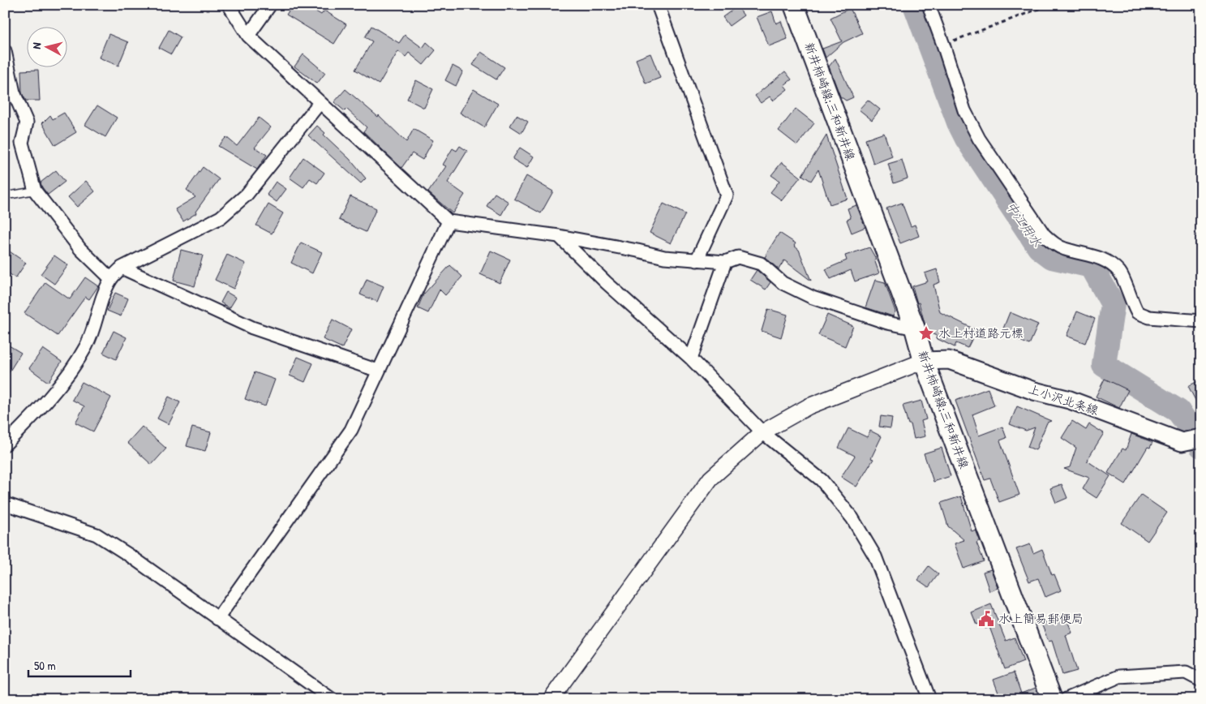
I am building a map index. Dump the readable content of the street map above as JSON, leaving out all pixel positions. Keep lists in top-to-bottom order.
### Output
{
  "streets": {
    "main road": ["新井柿崎線;三和新井線", "上小沢北条線"]
  },
  "crossings": [
    ["新井柿崎線;三和新井線", "上小沢北条線"]
  ],
  "water": ["中江用水"],
  "places": {
    "place": ["水上村道路元標"],
    "public building": ["水上簡易郵便局"]
  },
  "scale_bar": "50 m",
  "north": "left"
}
